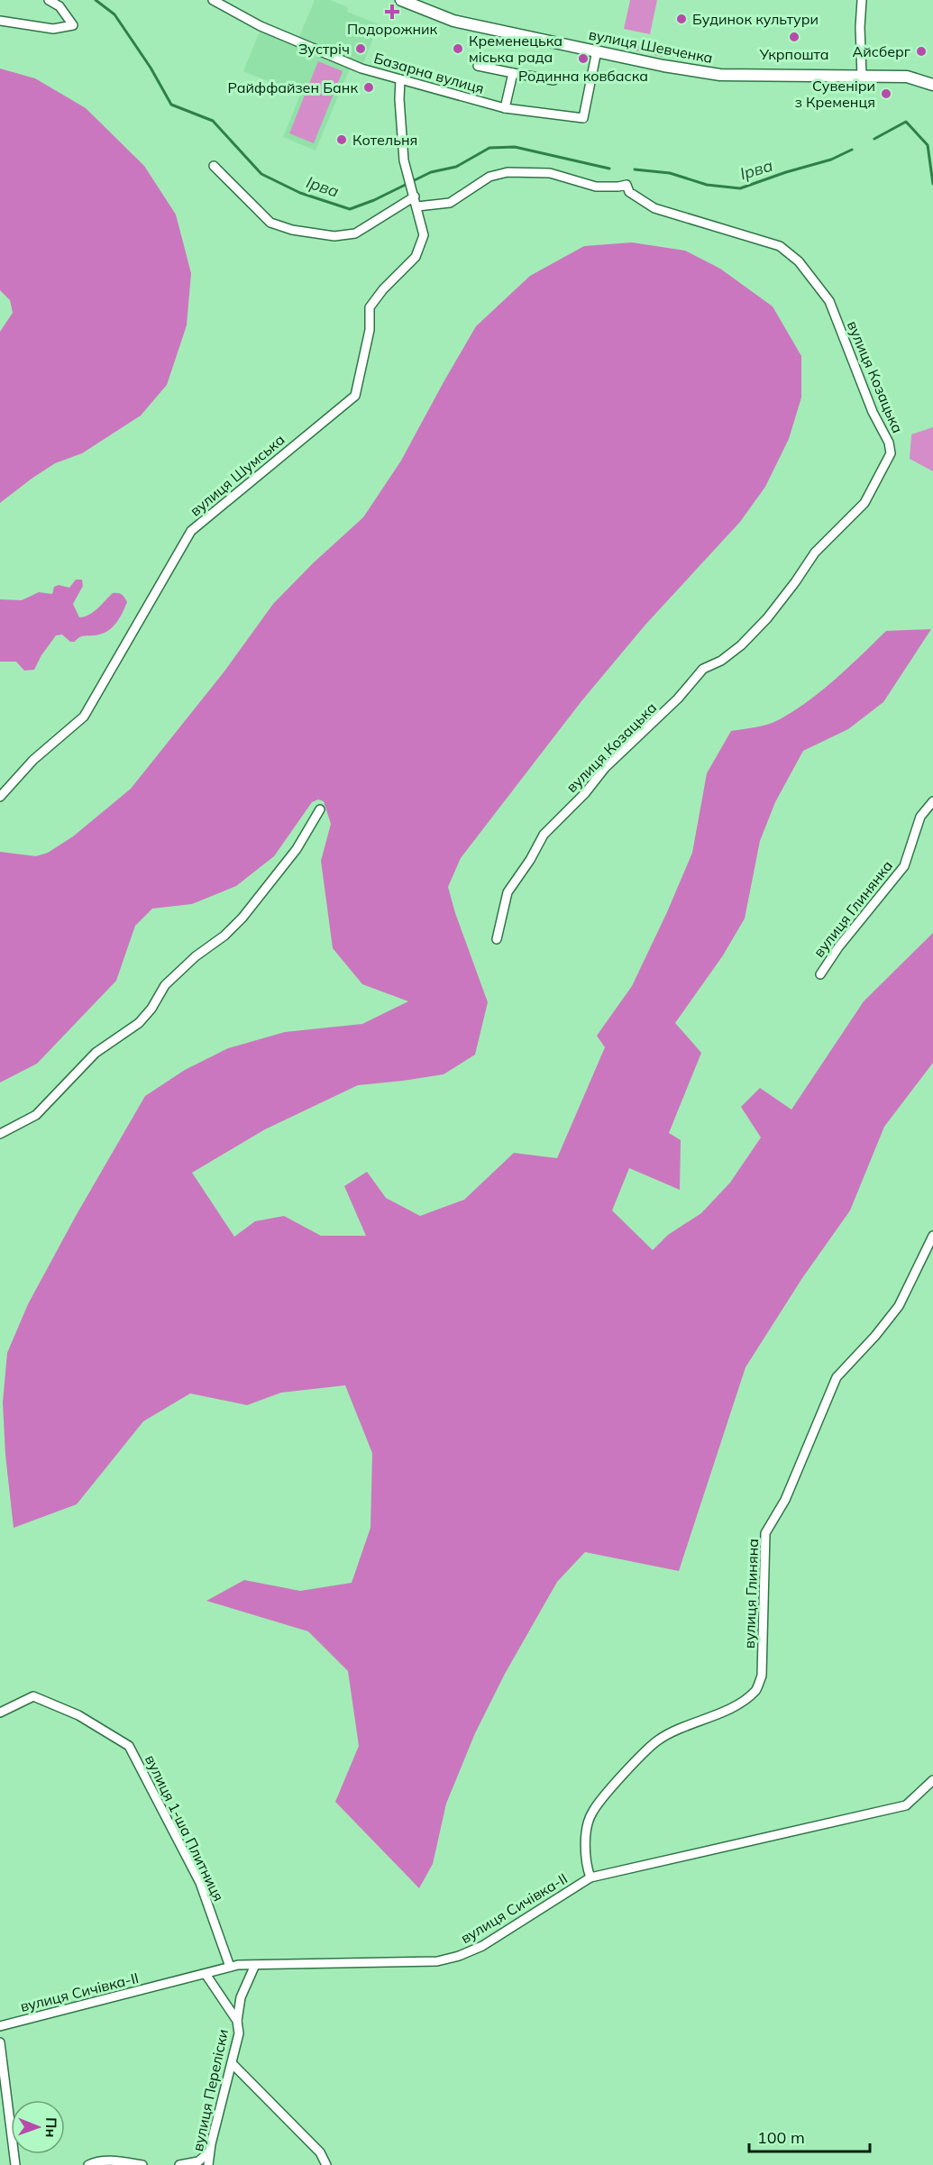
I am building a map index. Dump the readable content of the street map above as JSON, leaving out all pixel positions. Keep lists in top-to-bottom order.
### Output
{
  "streets": {
    "main road": ["вулиця Шевченка"],
    "street": [
      "Базарна вулиця",
      "вулиця Козацька",
      "вулиця Шумська",
      "вулиця Глинянка",
      "вулиця Глиняна",
      "вулиця 1-ша Плитниця",
      "вулиця Сичівка-II",
      "вулиця Переліски"
    ]
  },
  "crossings": [
    ["вулиця Шевченка", "Базарна вулиця"],
    ["Базарна вулиця", "вулиця Шумська"],
    ["вулиця Козацька", "вулиця Шумська"],
    ["вулиця Глиняна", "вулиця Сичівка-II"],
    ["вулиця 1-ша Плитниця", "вулиця Сичівка-II"],
    ["вулиця Сичівка-II", "вулиця Переліски"]
  ],
  "water": ["Ірва"],
  "places": {
    "health": ["Подорожник"],
    "other": [
      "Будинок культури",
      "Укрпошта",
      "Зустріч",
      "Кременецька міська рада",
      "Айсберг",
      "Родинна ковбаска",
      "Райффайзен Банк",
      "Сувеніри з Кременця",
      "Котельня"
    ]
  },
  "scale_bar": "100 m",
  "north": "right"
}
